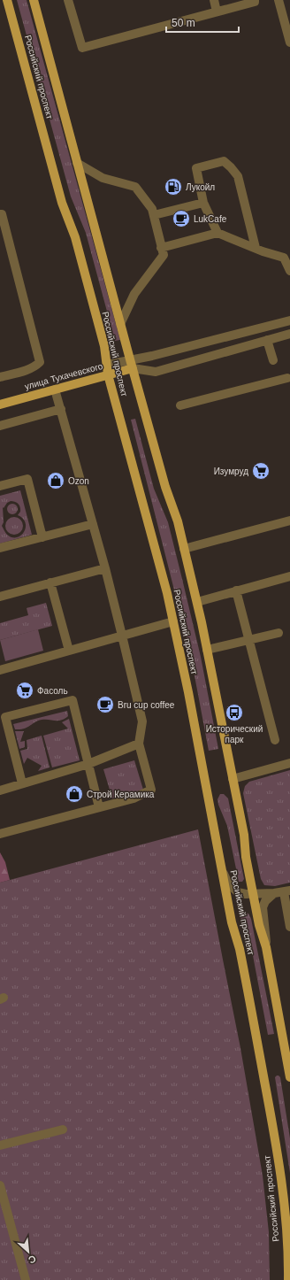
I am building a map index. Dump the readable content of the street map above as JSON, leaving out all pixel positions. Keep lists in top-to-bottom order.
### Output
{
  "streets": {
    "main road": ["Российский проспект", "улица Тухачевского"]
  },
  "crossings": [
    ["Российский проспект", "улица Тухачевского"]
  ],
  "places": {
    "fuel station": ["Лукойл"],
    "cafe": ["LukCafe", "Bru cup coffee"],
    "supermarket": ["Изумруд", "Фасоль"],
    "shop": ["Ozon", "Строй Керамика"],
    "bus stop": ["Исторический парк"]
  },
  "scale_bar": "50 m",
  "north": "bottom right"
}
